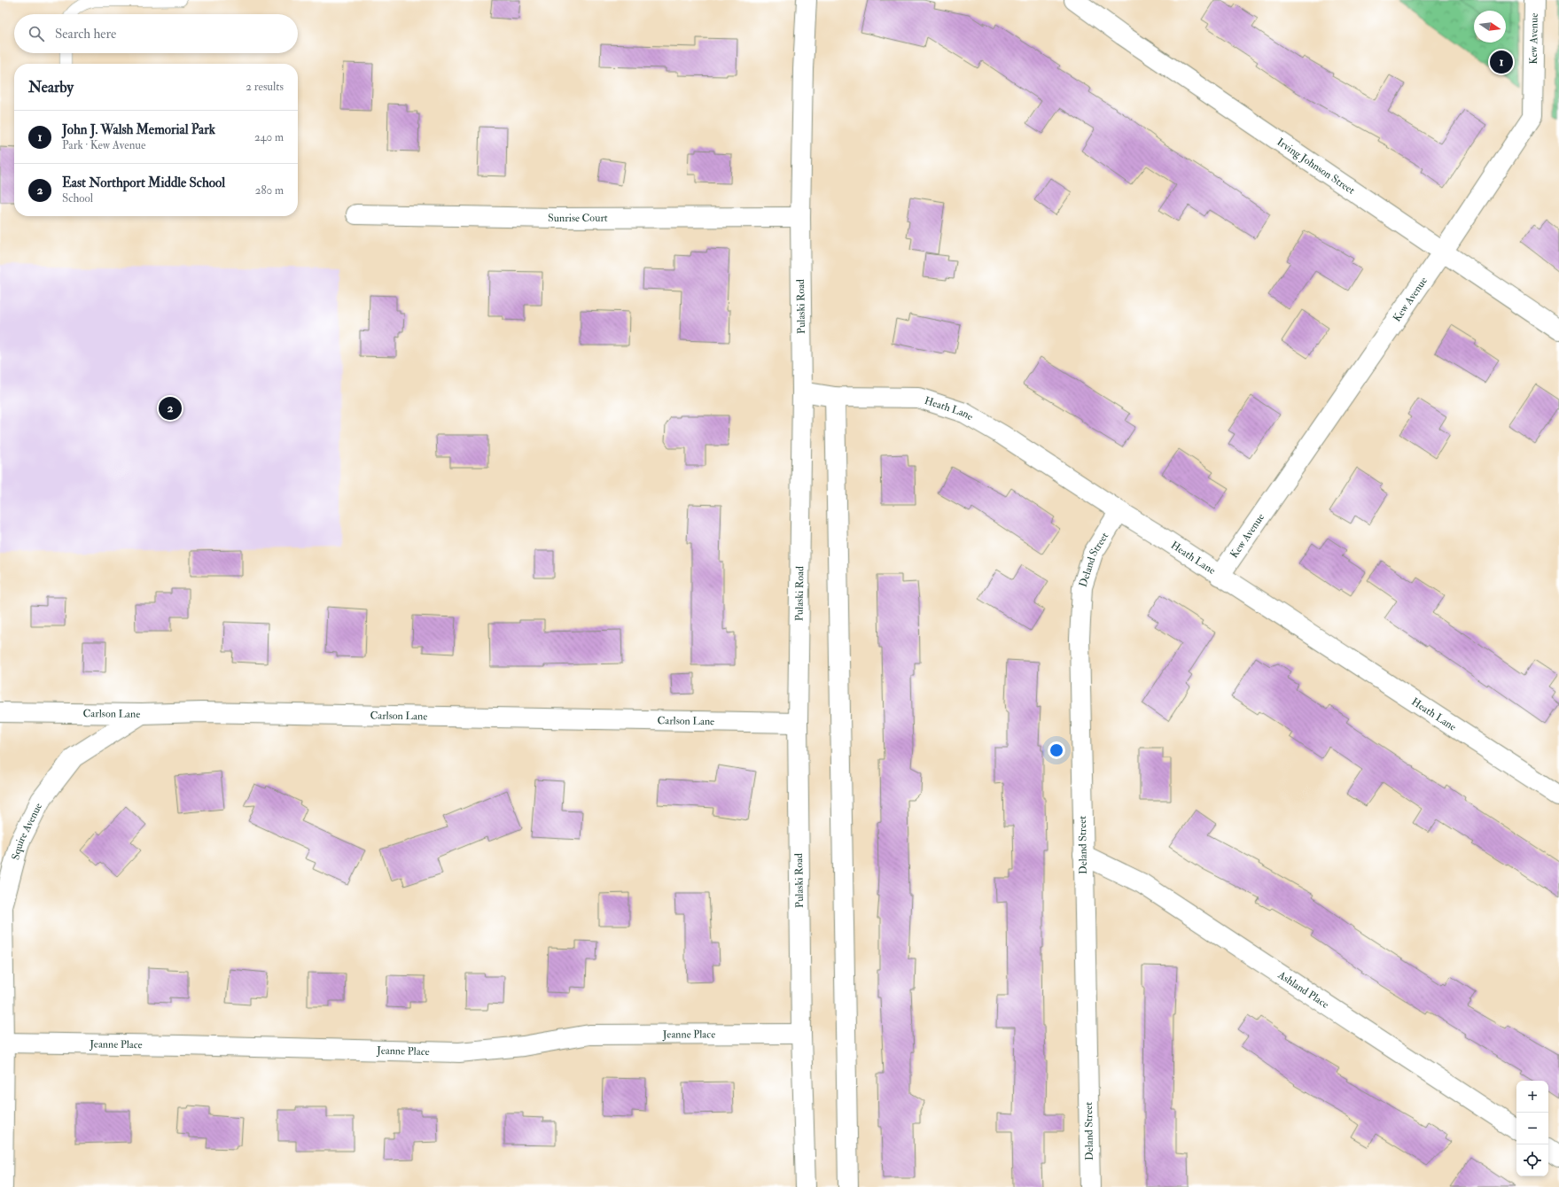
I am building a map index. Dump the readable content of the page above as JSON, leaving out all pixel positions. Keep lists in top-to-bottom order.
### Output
{
  "streets": {
    "street": [
      "Kew Avenue",
      "Irving Johnson Street",
      "Sunrise Court",
      "Pulaski Road",
      "Heath Lane",
      "Deland Street",
      "Carlson Lane",
      "Squire Avenue",
      "Ashland Place",
      "Jeanne Place"
    ]
  },
  "crossings": [
    ["Kew Avenue", "Irving Johnson Street"],
    ["Kew Avenue", "Heath Lane"],
    ["Sunrise Court", "Pulaski Road"],
    ["Pulaski Road", "Heath Lane"],
    ["Pulaski Road", "Carlson Lane"],
    ["Pulaski Road", "Jeanne Place"],
    ["Heath Lane", "Deland Street"],
    ["Deland Street", "Ashland Place"],
    ["Carlson Lane", "Squire Avenue"],
    ["Squire Avenue", "Jeanne Place"]
  ],
  "north": "right",
  "page": {
    "search": "Search here",
    "pins": ["1", "2"],
    "heading": ["Nearby", "2 results"],
    "list": [
      {
        "mark": "1",
        "name": "John J. Walsh Memorial Park",
        "note": "Park · Kew Avenue",
        "value": "240 m"
      },
      {
        "mark": "2",
        "name": "East Northport Middle School",
        "note": "School",
        "value": "280 m"
      }
    ],
    "map_buttons": ["+", "−"]
  }
}
